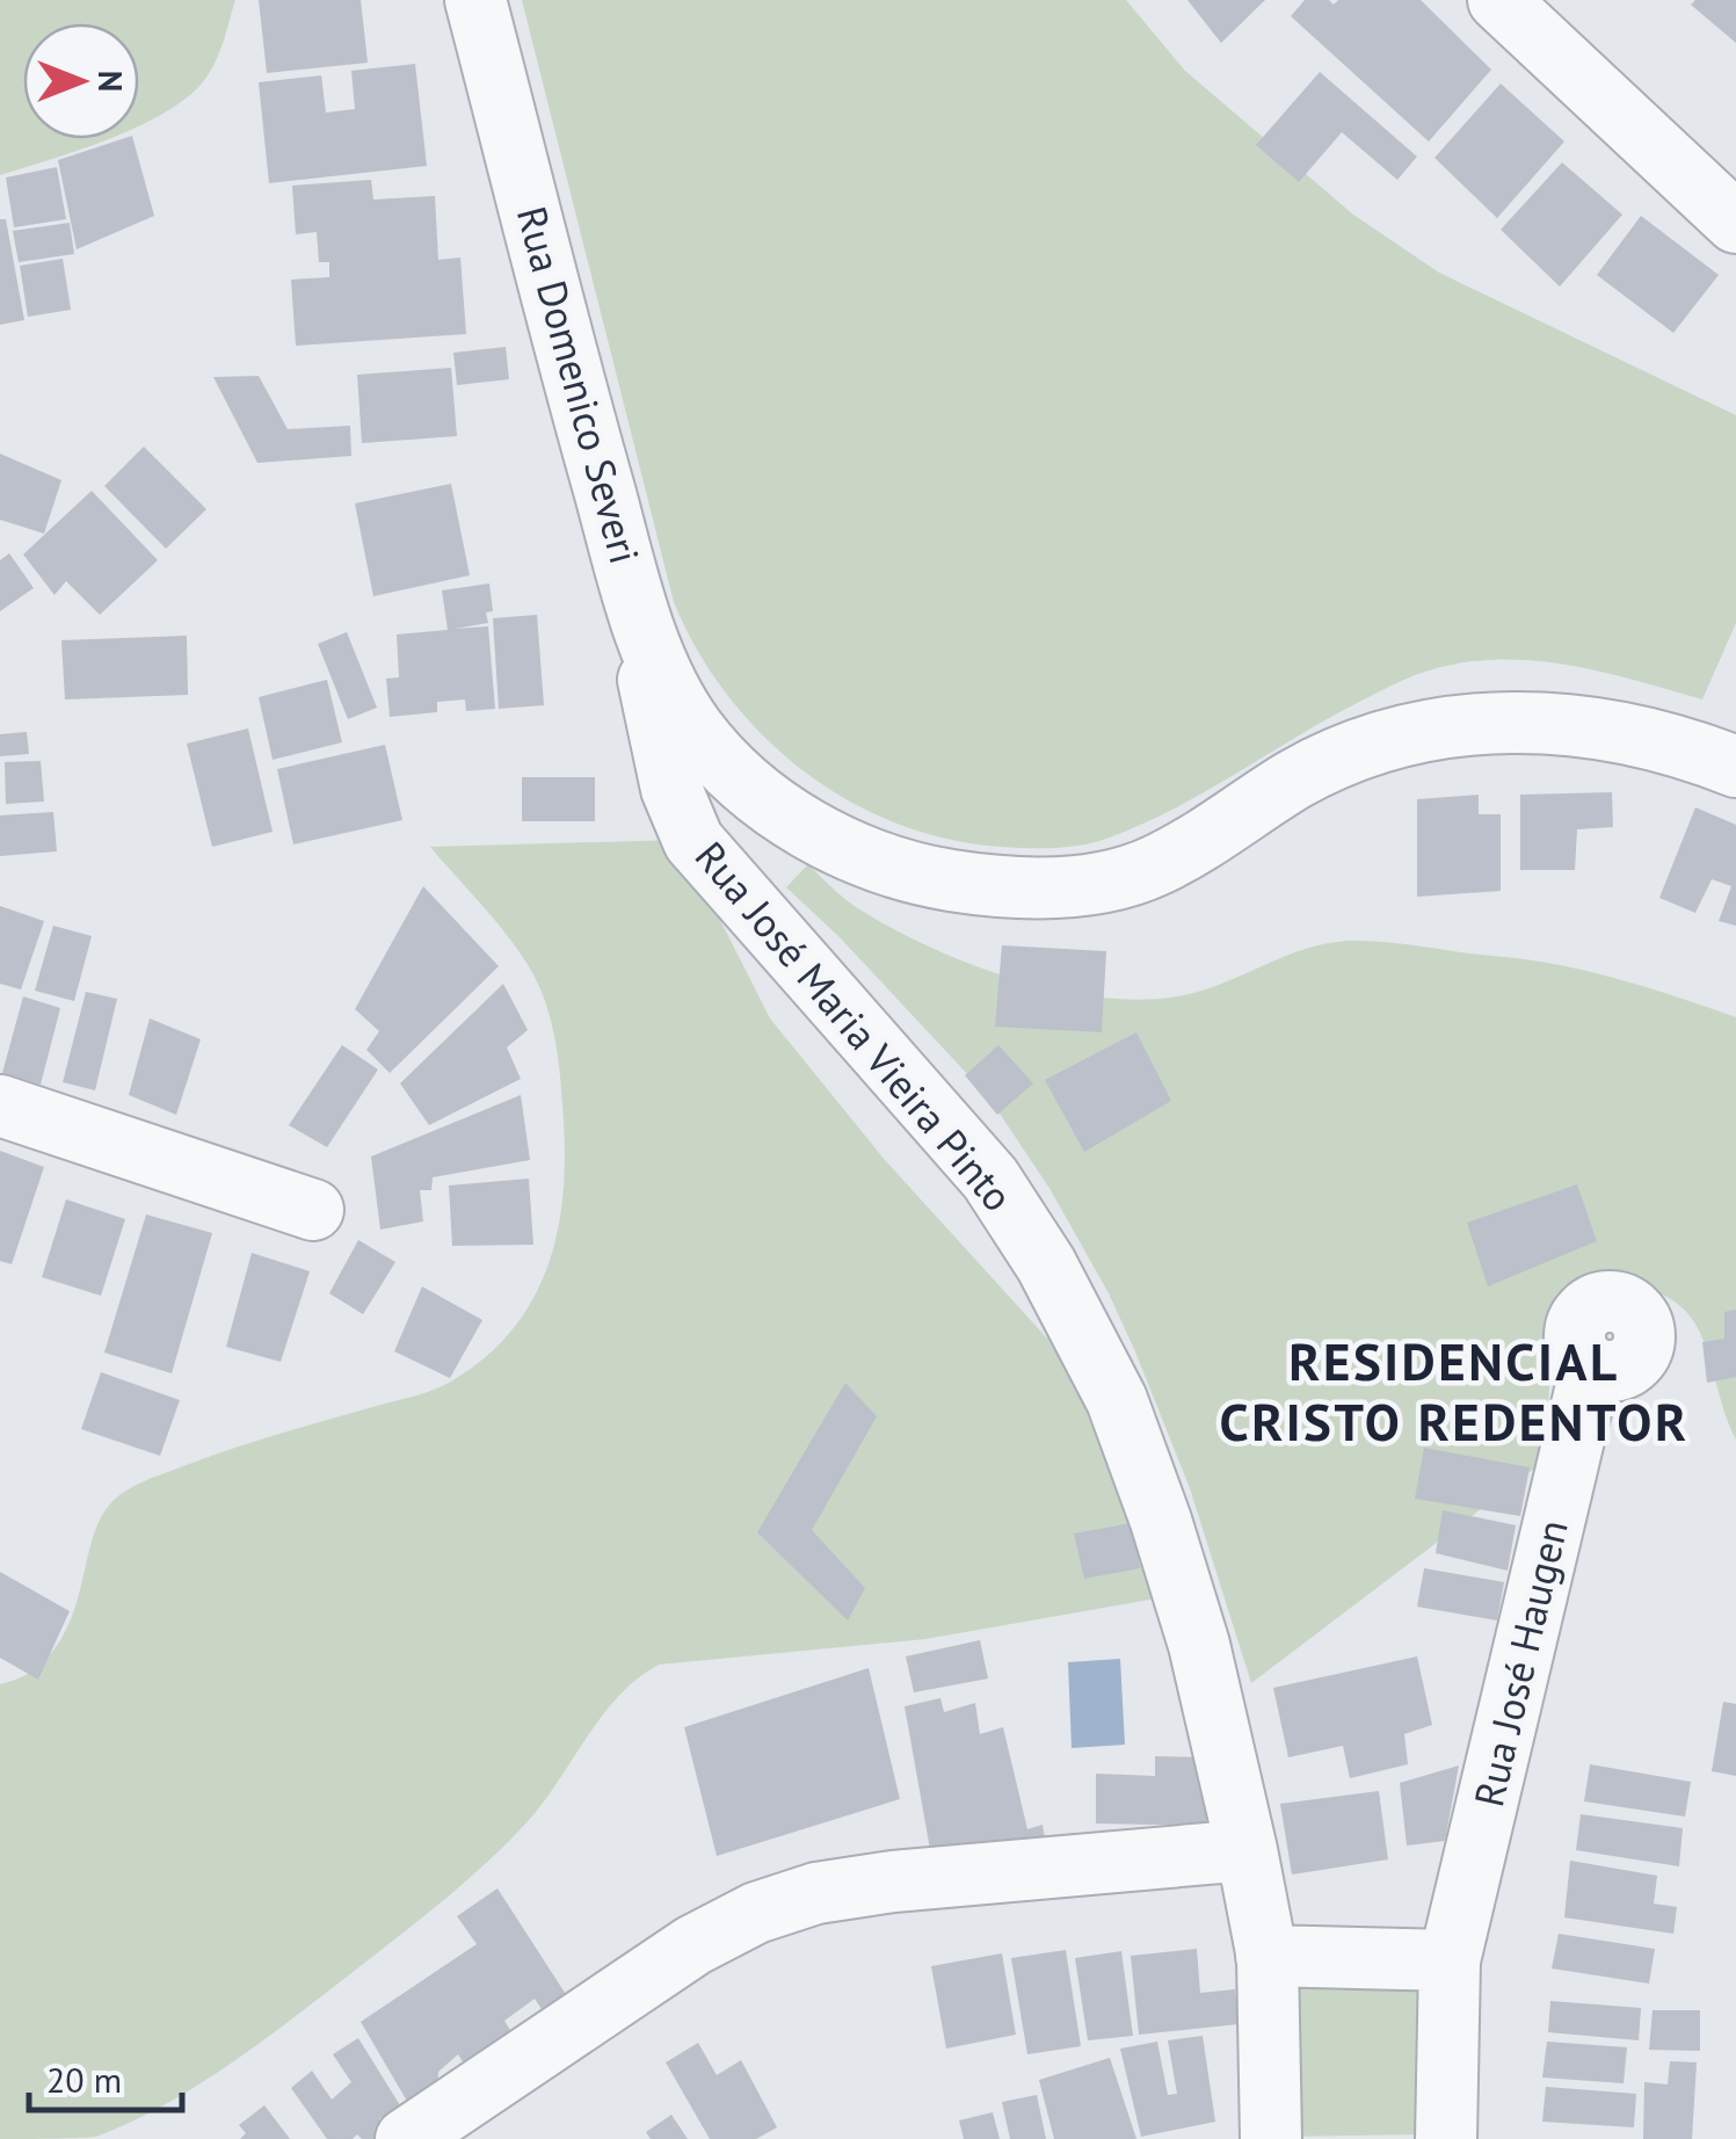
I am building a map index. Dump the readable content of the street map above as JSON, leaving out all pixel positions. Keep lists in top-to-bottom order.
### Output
{
  "streets": {
    "street": ["Rua Domenico Severi", "Rua José Maria Vieira Pinto", "Rua José Haugen"]
  },
  "crossings": [
    ["Rua Domenico Severi", "Rua José Maria Vieira Pinto"]
  ],
  "districts": ["RESIDENCIAL CRISTO REDENTOR"],
  "scale_bar": "20 m",
  "north": "right"
}
